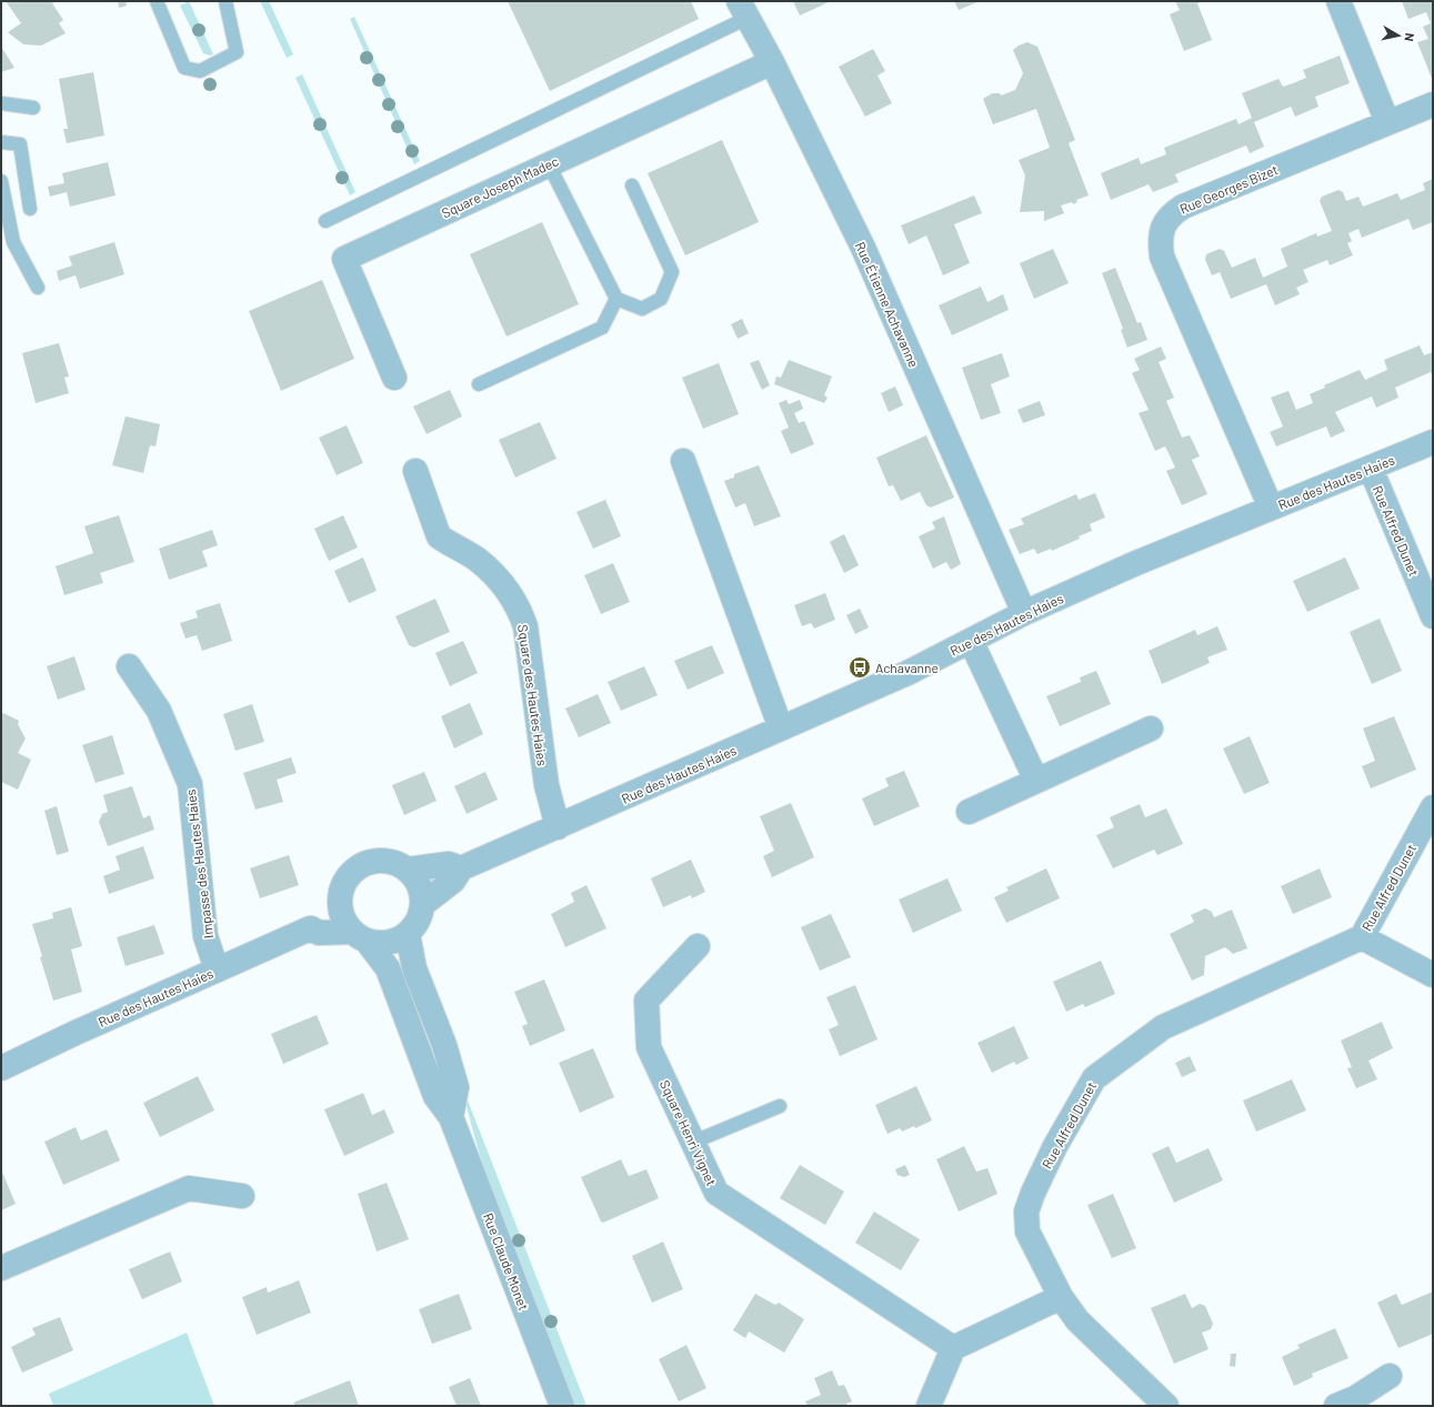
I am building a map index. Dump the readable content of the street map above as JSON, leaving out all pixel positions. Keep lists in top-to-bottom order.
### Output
{
  "streets": {
    "street": [
      "Square Joseph Madec",
      "Rue Georges Bizet",
      "Rue Étienne Achavanne",
      "Rue des Hautes Haies",
      "Rue Alfred Dunet",
      "Square des Hautes Haies",
      "Impasse des Hautes Haies",
      "Square Henri Vignet",
      "Rue Claude Monet"
    ]
  },
  "crossings": [
    ["Square Joseph Madec", "Rue Étienne Achavanne"],
    ["Rue Georges Bizet", "Rue des Hautes Haies"],
    ["Rue Étienne Achavanne", "Rue des Hautes Haies"],
    ["Rue des Hautes Haies", "Rue Alfred Dunet"],
    ["Rue des Hautes Haies", "Square des Hautes Haies"],
    ["Rue des Hautes Haies", "Impasse des Hautes Haies"],
    ["Rue des Hautes Haies", "Rue Claude Monet"]
  ],
  "places": {
    "bus stop": ["Achavanne"]
  },
  "north": "right"
}
